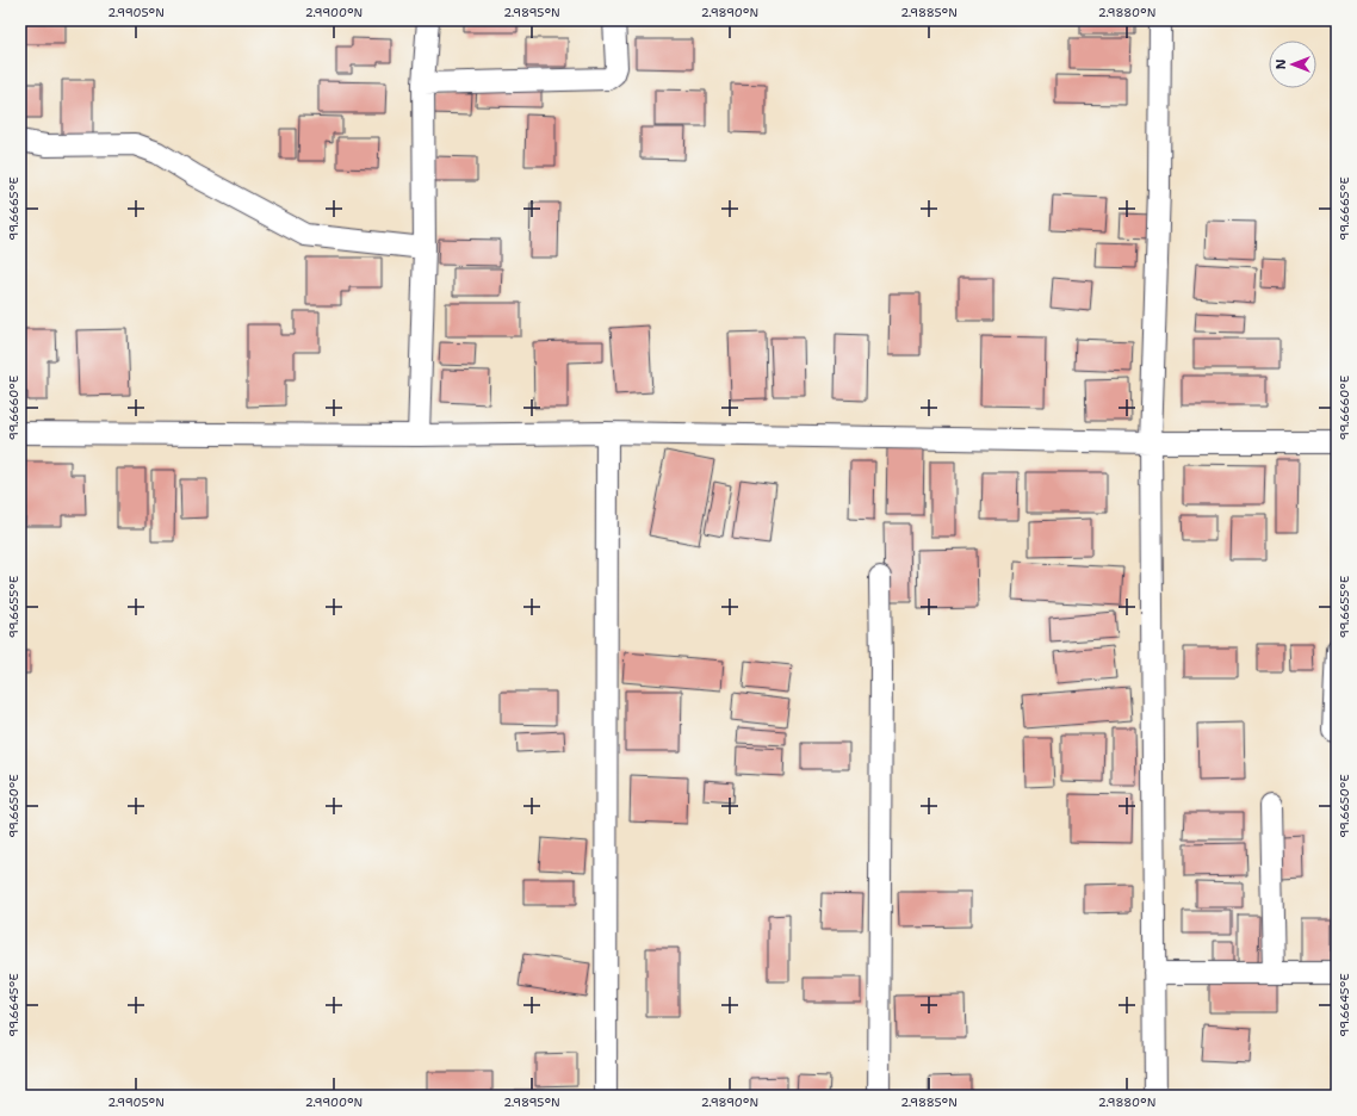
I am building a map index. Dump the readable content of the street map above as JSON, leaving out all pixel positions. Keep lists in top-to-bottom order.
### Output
{
  "north": "left",
  "coordinates": [
    "2.9905°N",
    "2.9900°N",
    "2.9895°N",
    "2.9890°N",
    "2.9885°N",
    "2.9880°N",
    "99.6665°E",
    "99.6660°E",
    "99.6655°E",
    "99.6650°E",
    "99.6645°E"
  ]
}
